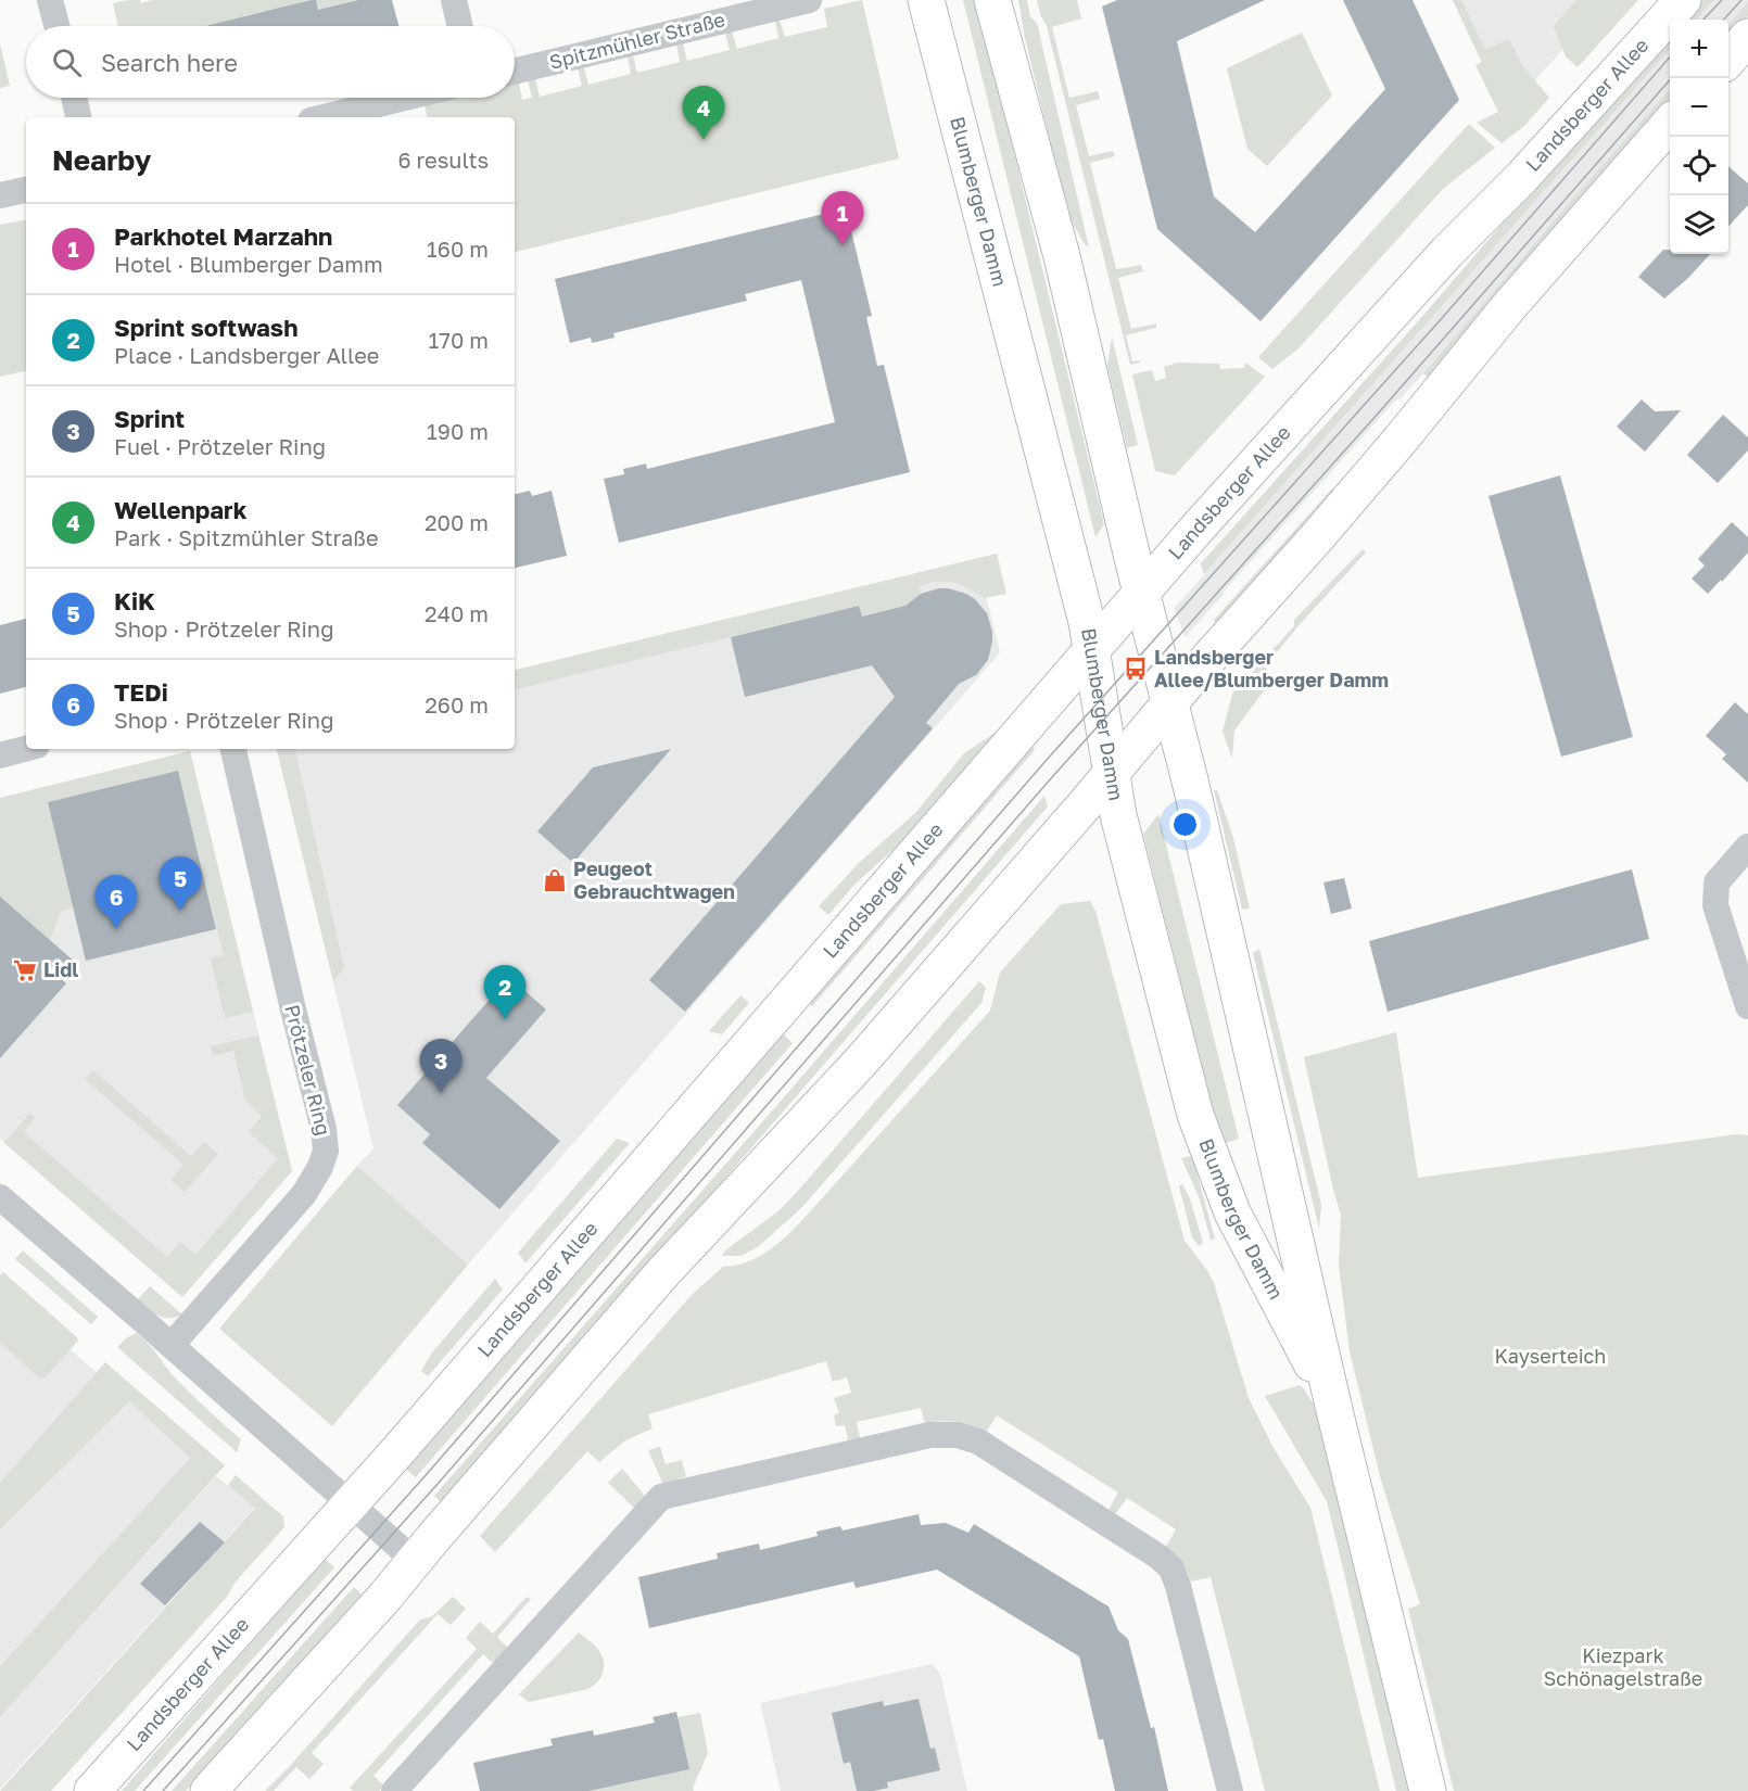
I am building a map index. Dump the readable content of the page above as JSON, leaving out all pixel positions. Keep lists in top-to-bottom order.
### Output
{
  "streets": {
    "main road": ["Landsberger Allee", "Blumberger Damm"],
    "street": ["Spitzmühler Straße", "Prötzeler Ring"]
  },
  "crossings": [
    ["Landsberger Allee", "Blumberger Damm"]
  ],
  "parks": ["Kayserteich", "Kiezpark Schönagelstraße"],
  "places": {
    "bus stop": ["Landsberger Allee/Blumberger Damm"],
    "shop": ["Peugeot Gebrauchtwagen"],
    "supermarket": ["Lidl"]
  },
  "page": {
    "map_buttons": ["+", "−"],
    "search": "Search here",
    "pins": [
      "4",
      "1",
      "5",
      "6",
      "2",
      "3"
    ],
    "heading": ["Nearby", "6 results"],
    "list": [
      {
        "mark": "1",
        "name": "Parkhotel Marzahn",
        "note": "Hotel · Blumberger Damm",
        "value": "160 m"
      },
      {
        "mark": "2",
        "name": "Sprint softwash",
        "note": "Place · Landsberger Allee",
        "value": "170 m"
      },
      {
        "mark": "3",
        "name": "Sprint",
        "note": "Fuel · Prötzeler Ring",
        "value": "190 m"
      },
      {
        "mark": "4",
        "name": "Wellenpark",
        "note": "Park · Spitzmühler Straße",
        "value": "200 m"
      },
      {
        "mark": "5",
        "name": "KiK",
        "note": "Shop · Prötzeler Ring",
        "value": "240 m"
      },
      {
        "mark": "6",
        "name": "TEDi",
        "note": "Shop · Prötzeler Ring",
        "value": "260 m"
      }
    ]
  }
}
